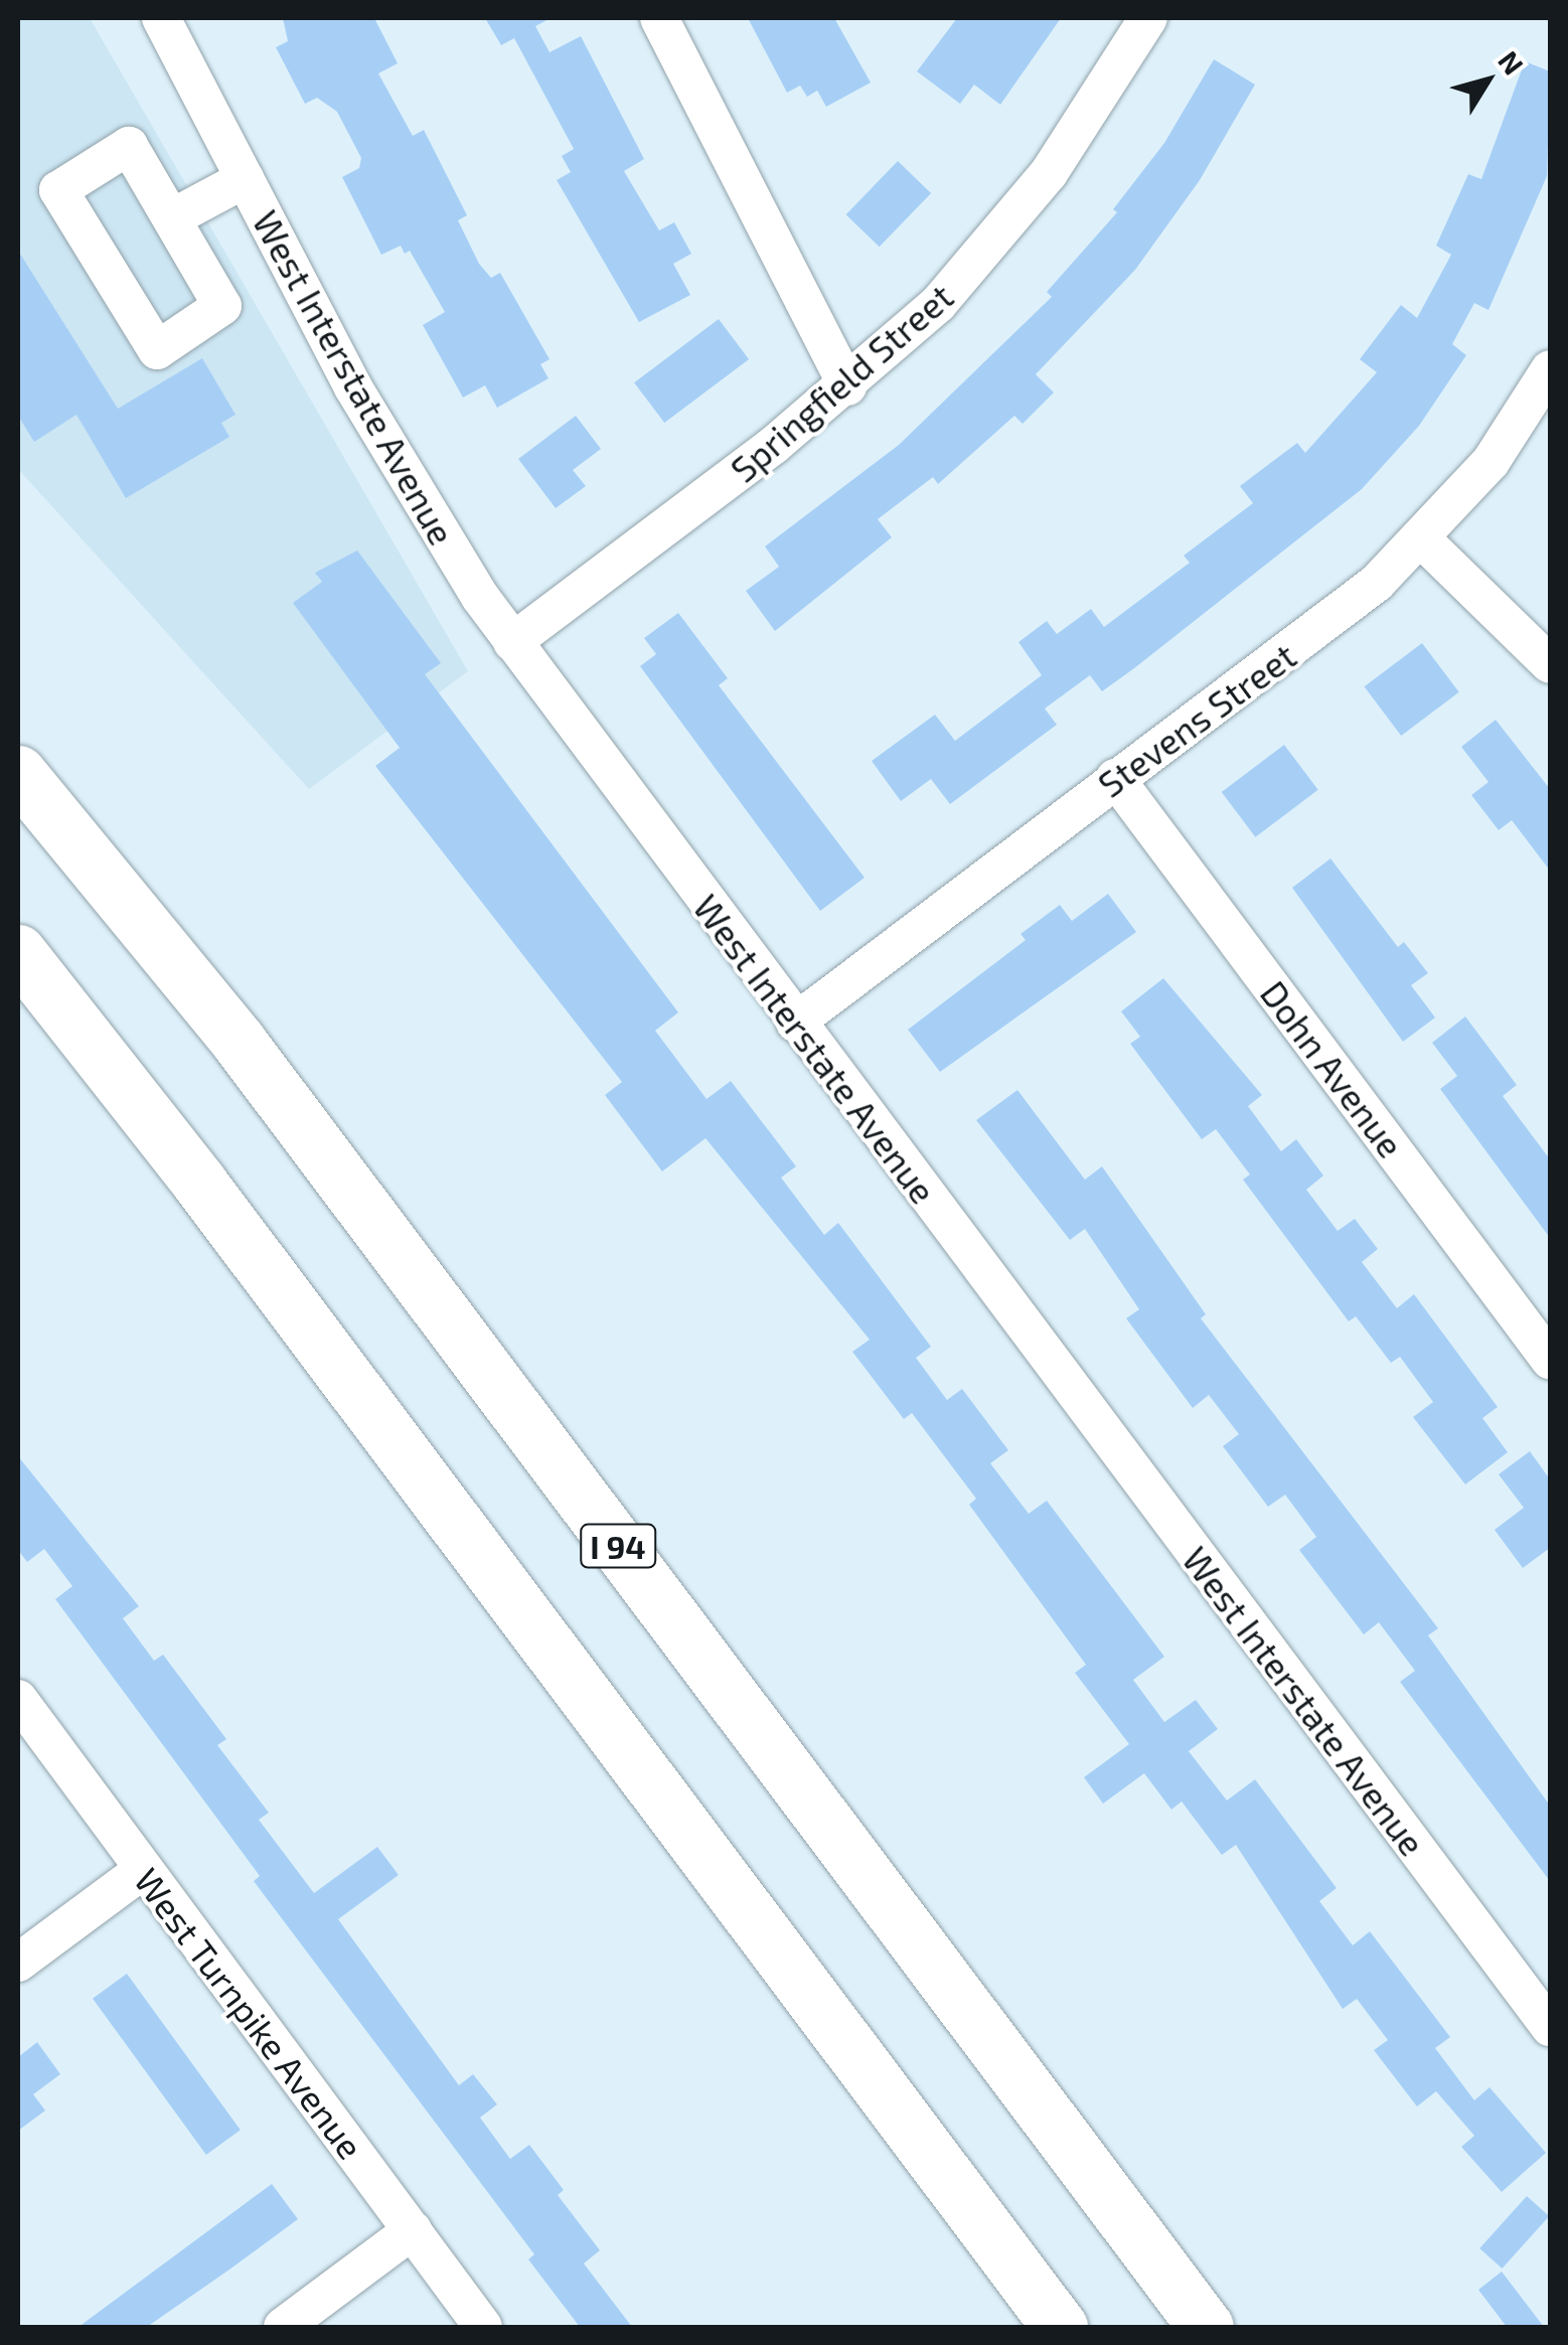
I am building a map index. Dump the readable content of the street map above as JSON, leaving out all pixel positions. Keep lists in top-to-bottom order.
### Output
{
  "streets": {
    "highway": ["I 94"],
    "street": [
      "West Interstate Avenue",
      "Springfield Street",
      "Stevens Street",
      "Dohn Avenue",
      "West Turnpike Avenue"
    ]
  },
  "crossings": [
    ["West Interstate Avenue", "Springfield Street"],
    ["West Interstate Avenue", "Stevens Street"],
    ["Stevens Street", "Dohn Avenue"]
  ],
  "north": "top right"
}
